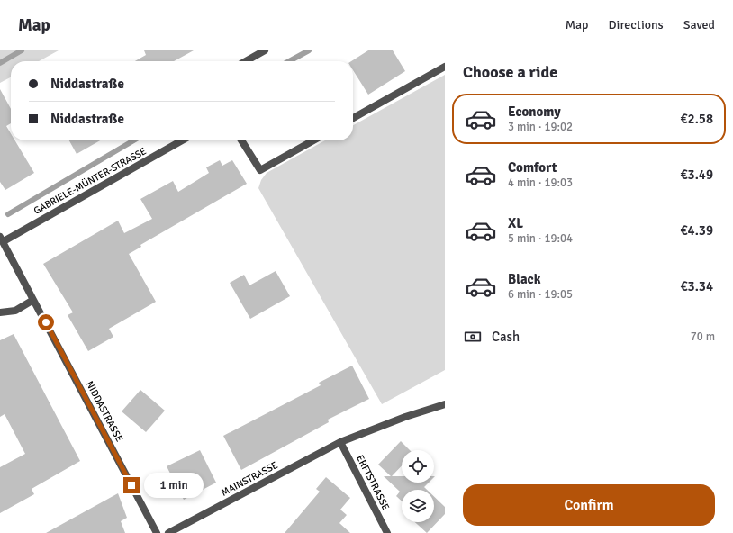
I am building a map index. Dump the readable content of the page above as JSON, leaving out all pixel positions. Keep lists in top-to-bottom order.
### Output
{
  "streets": {
    "street": [
      "GABRIELE-MÜNTER-STRASSE",
      "NIDDASTRASSE",
      "MAINSTRASSE",
      "ERFTSTRASSE"
    ]
  },
  "crossings": [
    ["GABRIELE-MÜNTER-STRASSE", "NIDDASTRASSE"],
    ["MAINSTRASSE", "ERFTSTRASSE"]
  ],
  "page": {
    "header": "Map",
    "nav": ["Map", "Directions", "Saved"],
    "heading": "Choose a ride",
    "banner": ["Niddastraße", "Niddastraße"],
    "list": [
      {
        "name": "Economy",
        "note": "3 min · 19:02",
        "value": "€2.58"
      },
      {
        "name": "Comfort",
        "note": "4 min · 19:03",
        "value": "€3.49"
      },
      {
        "name": "XL",
        "note": "5 min · 19:04",
        "value": "€4.39"
      },
      {
        "name": "Black",
        "note": "6 min · 19:05",
        "value": "€3.34"
      }
    ],
    "pay": ["Cash", "70 m"],
    "bubble": "1 min",
    "buttons": "Confirm"
  }
}
